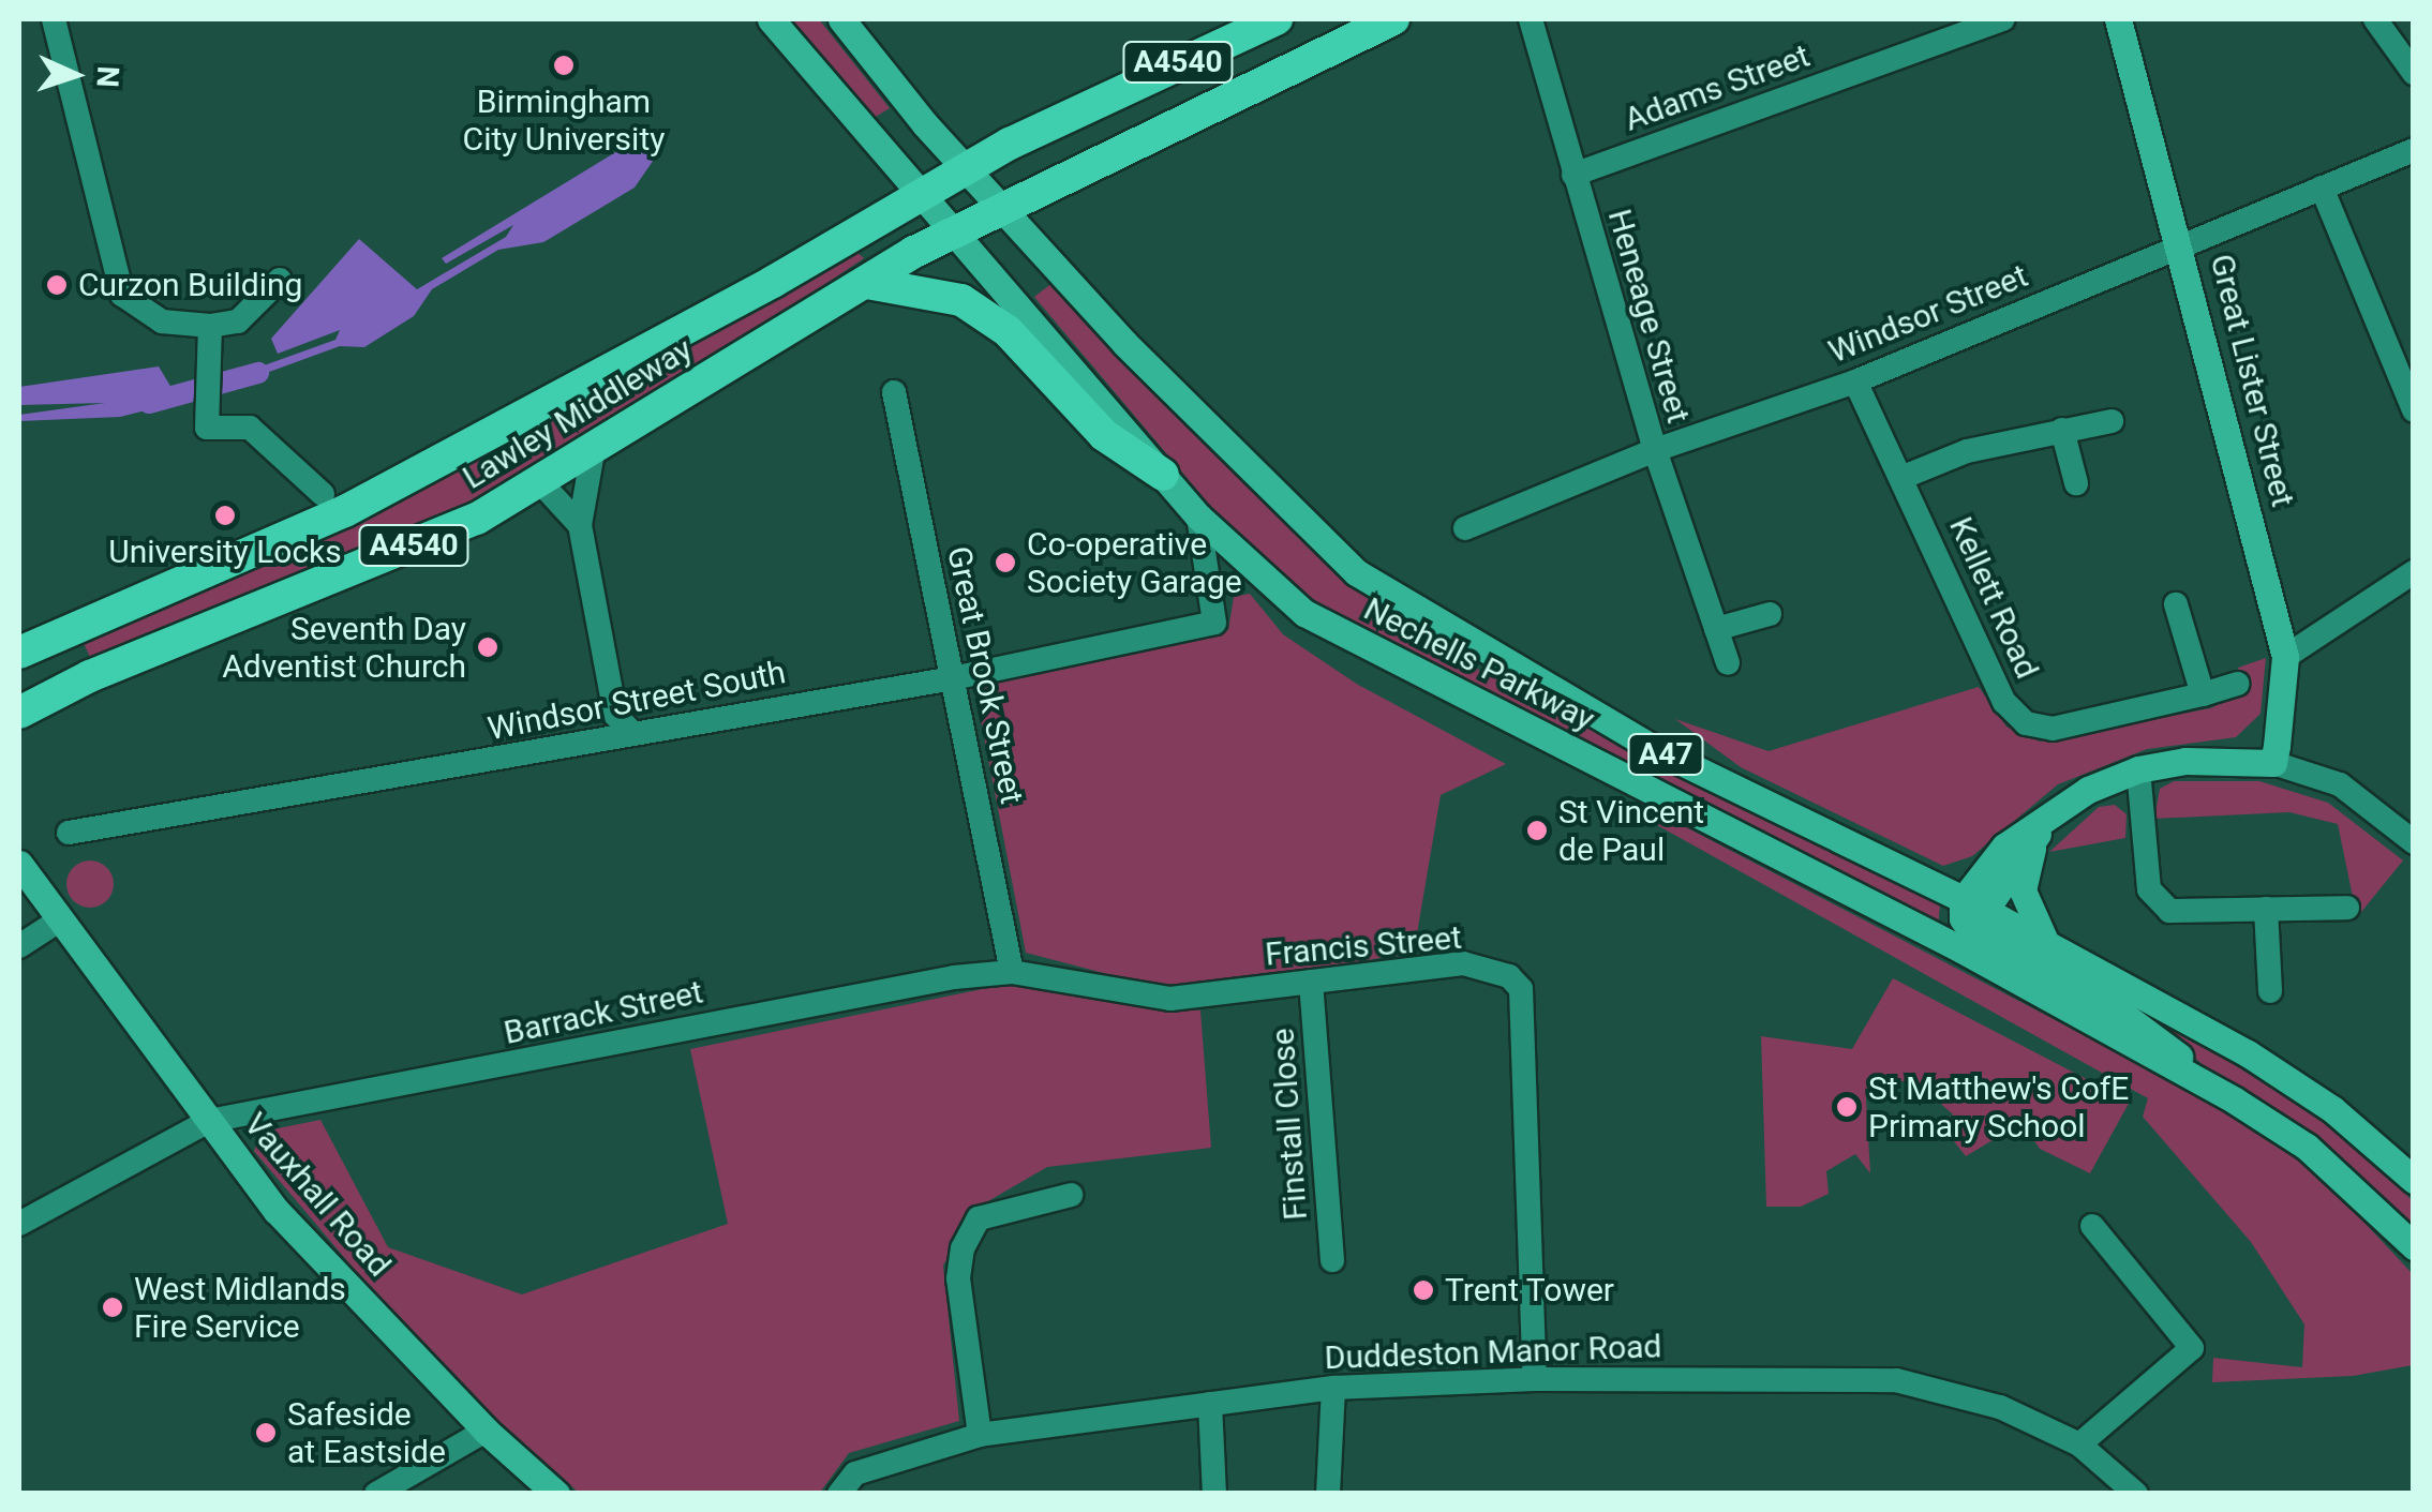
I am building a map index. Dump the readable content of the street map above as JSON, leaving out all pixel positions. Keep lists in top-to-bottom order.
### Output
{
  "streets": {
    "highway": ["A4540", "Lawley Middleway"],
    "main road": [
      "Great Lister Street",
      "Nechells Parkway",
      "A47",
      "Vauxhall Road"
    ],
    "street": [
      "Adams Street",
      "Windsor Street",
      "Heneage Street",
      "Kellett Road",
      "Great Brook Street",
      "Windsor Street South",
      "Francis Street",
      "Barrack Street",
      "Finstall Close",
      "Duddeston Manor Road"
    ]
  },
  "crossings": [
    ["A4540", "Lawley Middleway"],
    ["A4540", "Nechells Parkway"],
    ["Adams Street", "Heneage Street"],
    ["Windsor Street", "Heneage Street"],
    ["Windsor Street", "Great Lister Street"],
    ["Windsor Street", "Kellett Road"],
    ["Lawley Middleway", "Nechells Parkway"],
    ["Nechells Parkway", "Windsor Street South"],
    ["Great Brook Street", "Windsor Street South"],
    ["Great Brook Street", "Francis Street"],
    ["Great Brook Street", "Barrack Street"],
    ["Francis Street", "Barrack Street"],
    ["Francis Street", "Finstall Close"],
    ["Francis Street", "Duddeston Manor Road"],
    ["Barrack Street", "Vauxhall Road"]
  ],
  "places": [
    "Birmingham City University",
    "Curzon Building",
    "University Locks",
    "Co-operative Society Garage",
    "Seventh Day Adventist Church",
    "St Vincent de Paul",
    "St Matthew's CofE Primary School",
    "Trent Tower",
    "West Midlands Fire Service",
    "Safeside at Eastside"
  ],
  "north": "right"
}
